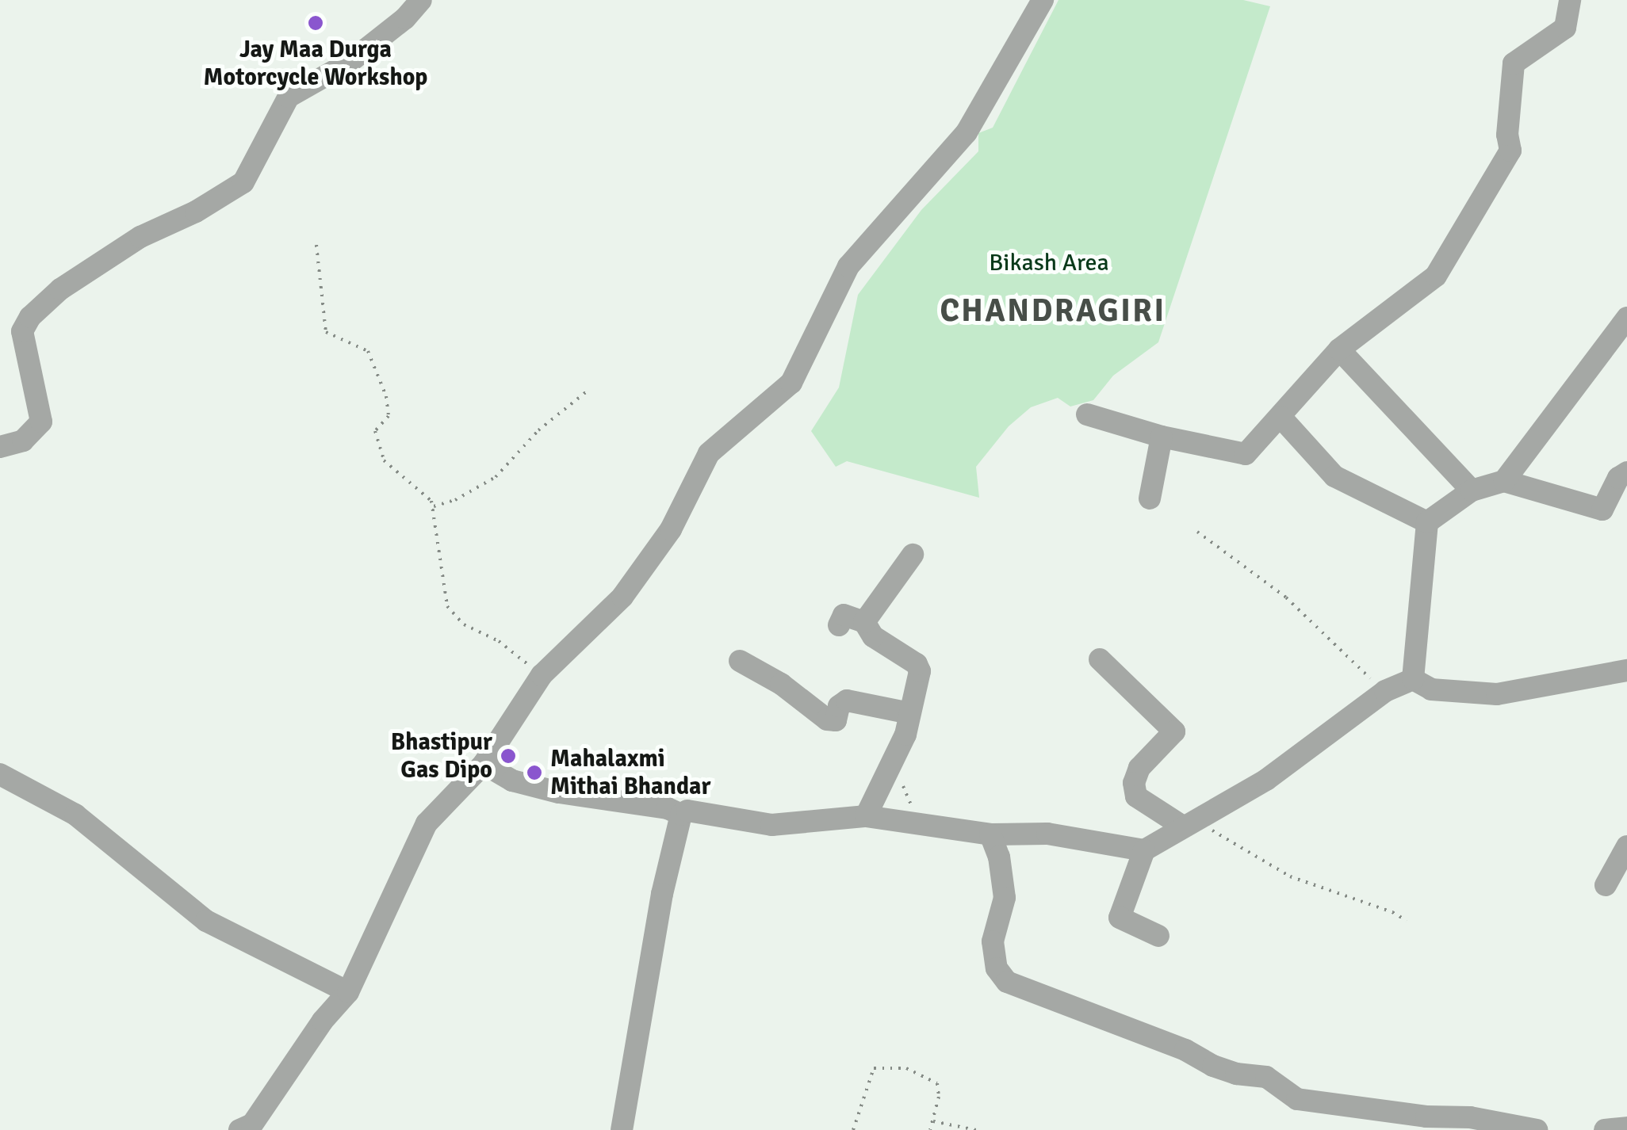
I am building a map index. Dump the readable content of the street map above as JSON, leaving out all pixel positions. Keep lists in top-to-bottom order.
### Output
{
  "districts": ["CHANDRAGIRI"],
  "parks": ["Bikash Area"],
  "places": ["Jay Maa Durga Motorcycle Workshop", "Bhastipur Gas Dipo", "Mahalaxmi Mithai Bhandar"]
}
